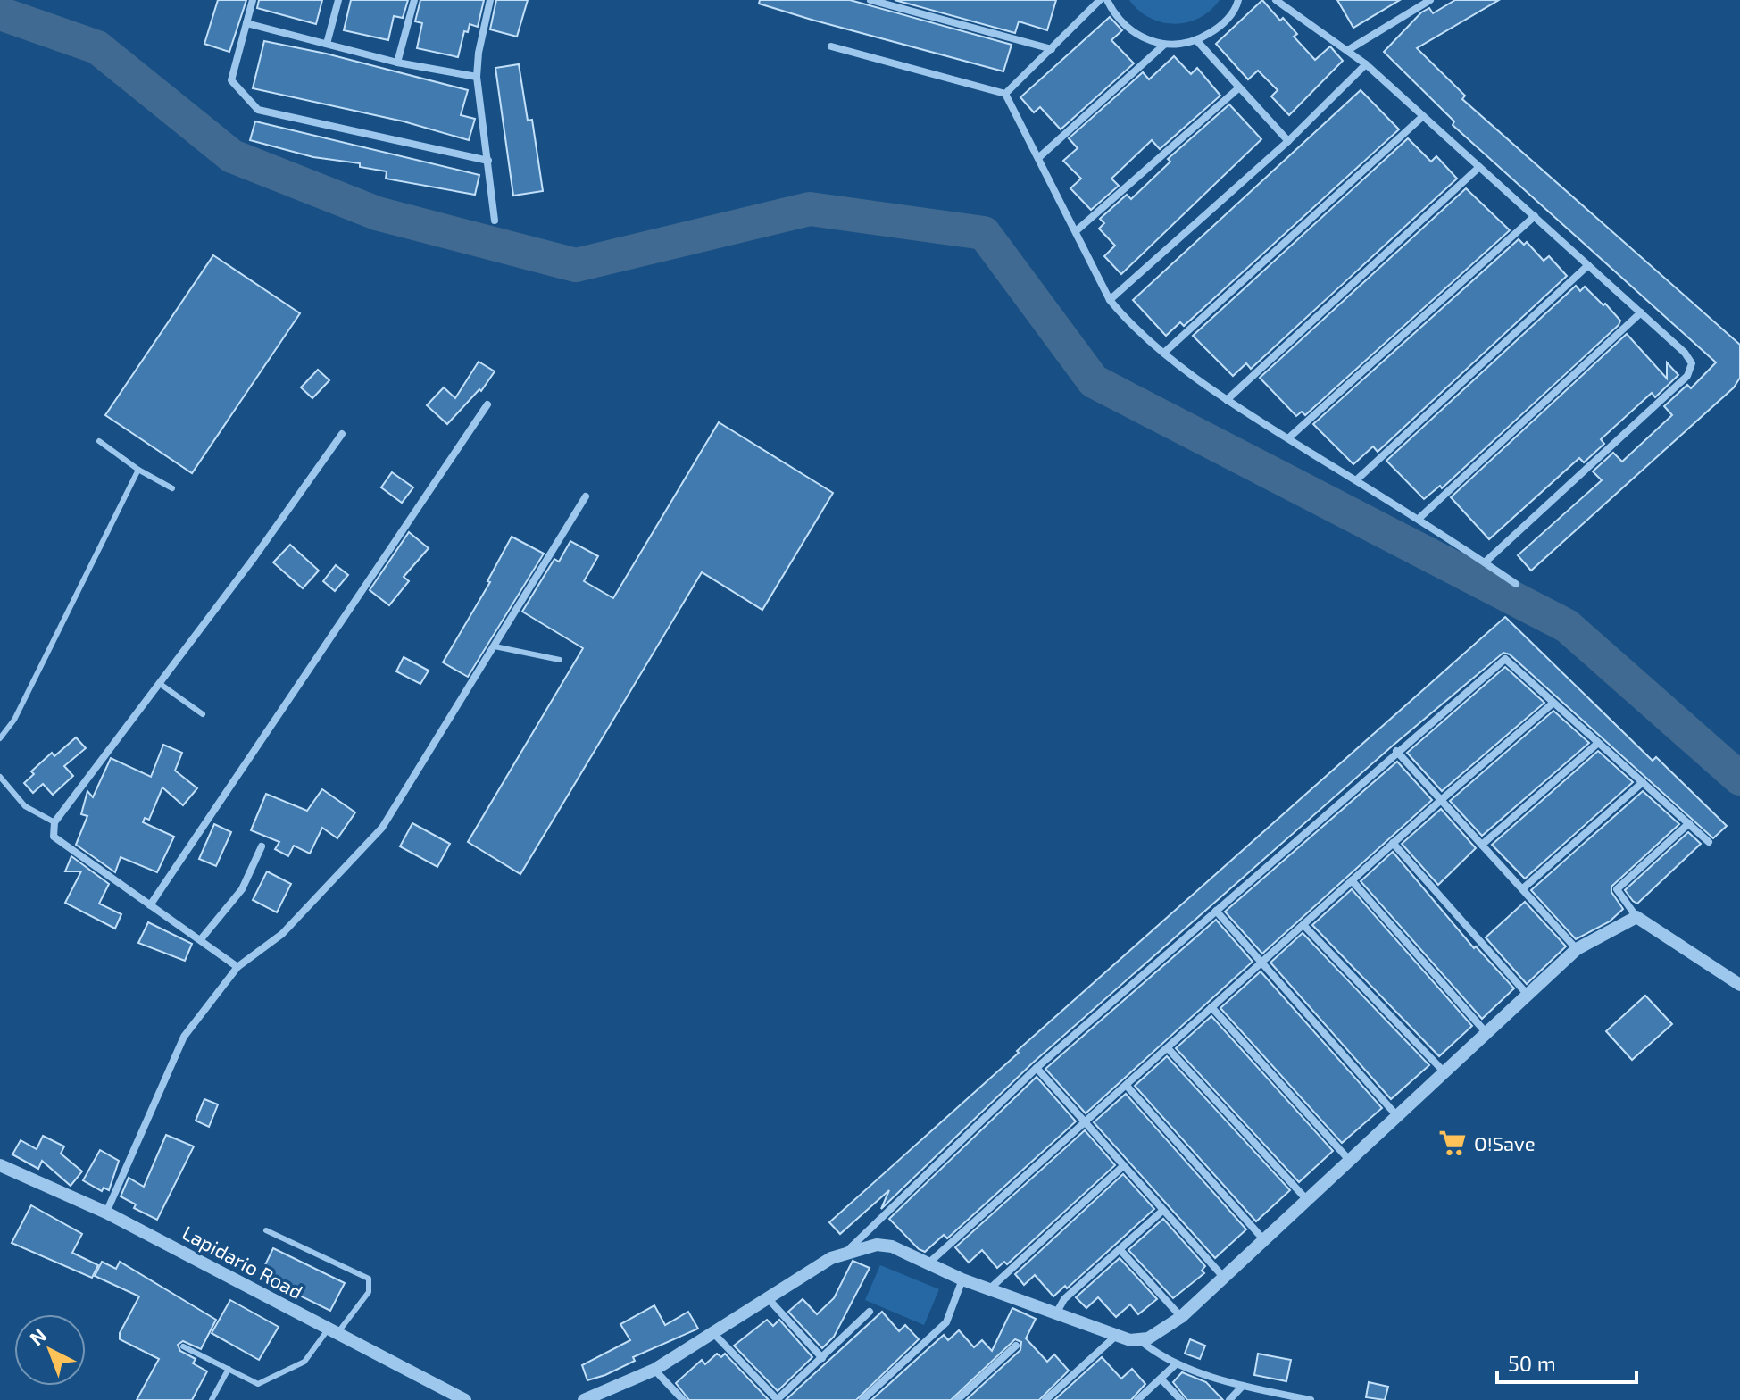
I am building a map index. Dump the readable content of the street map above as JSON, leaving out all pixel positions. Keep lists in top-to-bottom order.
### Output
{
  "streets": {
    "street": ["Lapidario Road"]
  },
  "places": {
    "supermarket": ["O!Save"]
  },
  "scale_bar": "50 m",
  "north": "top left"
}
